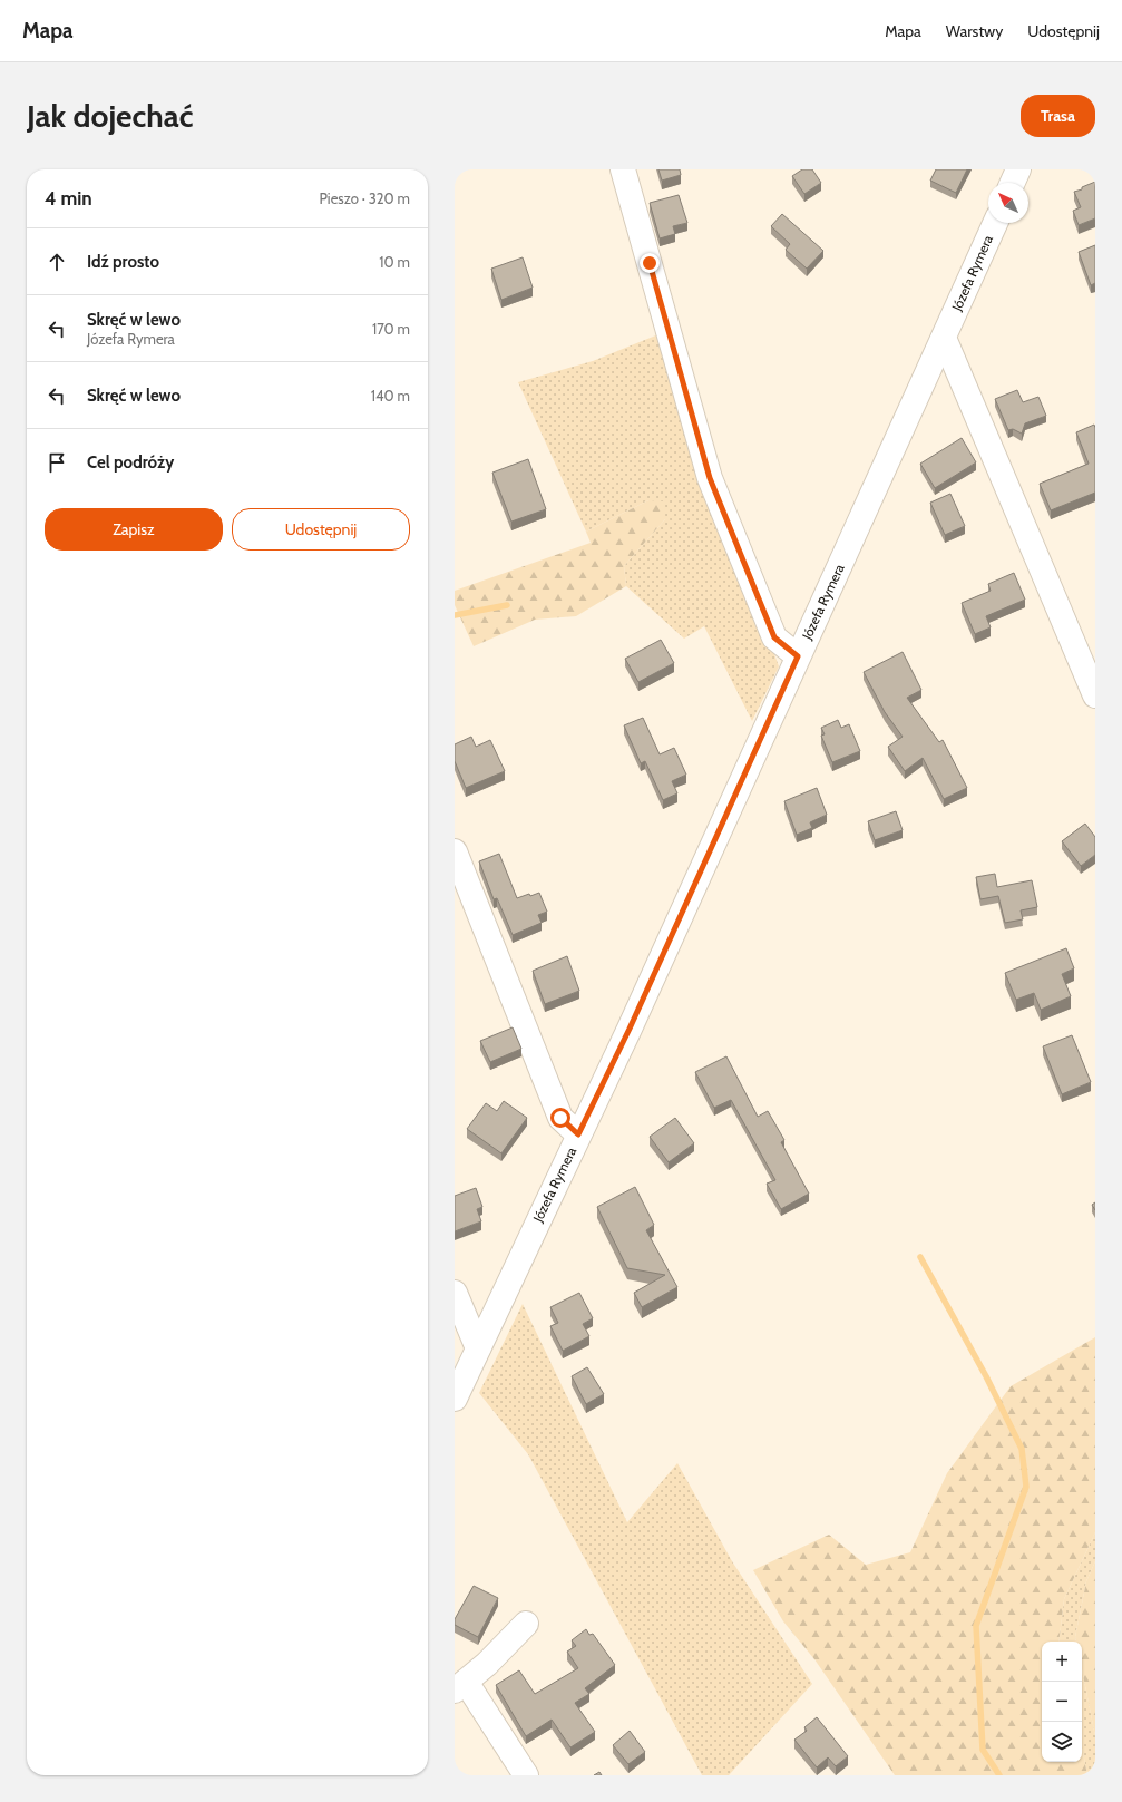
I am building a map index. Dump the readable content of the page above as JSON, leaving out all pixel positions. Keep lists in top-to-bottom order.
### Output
{
  "streets": {
    "street": ["Józefa Rymera"]
  },
  "north": "top left",
  "page": {
    "header": "Mapa",
    "nav": ["Mapa", "Warstwy", "Udostępnij"],
    "buttons": [
      "Trasa",
      ["Zapisz", "Udostępnij"]
    ],
    "title": "Jak dojechać",
    "heading": ["4 min", "Pieszo · 320 m"],
    "list": [
      ["Idź prosto", "10 m"],
      ["Skręć w lewo", "Józefa Rymera", "170 m"],
      ["Skręć w lewo", "140 m"],
      "Cel podróży"
    ],
    "map_buttons": ["+", "−"]
  }
}
